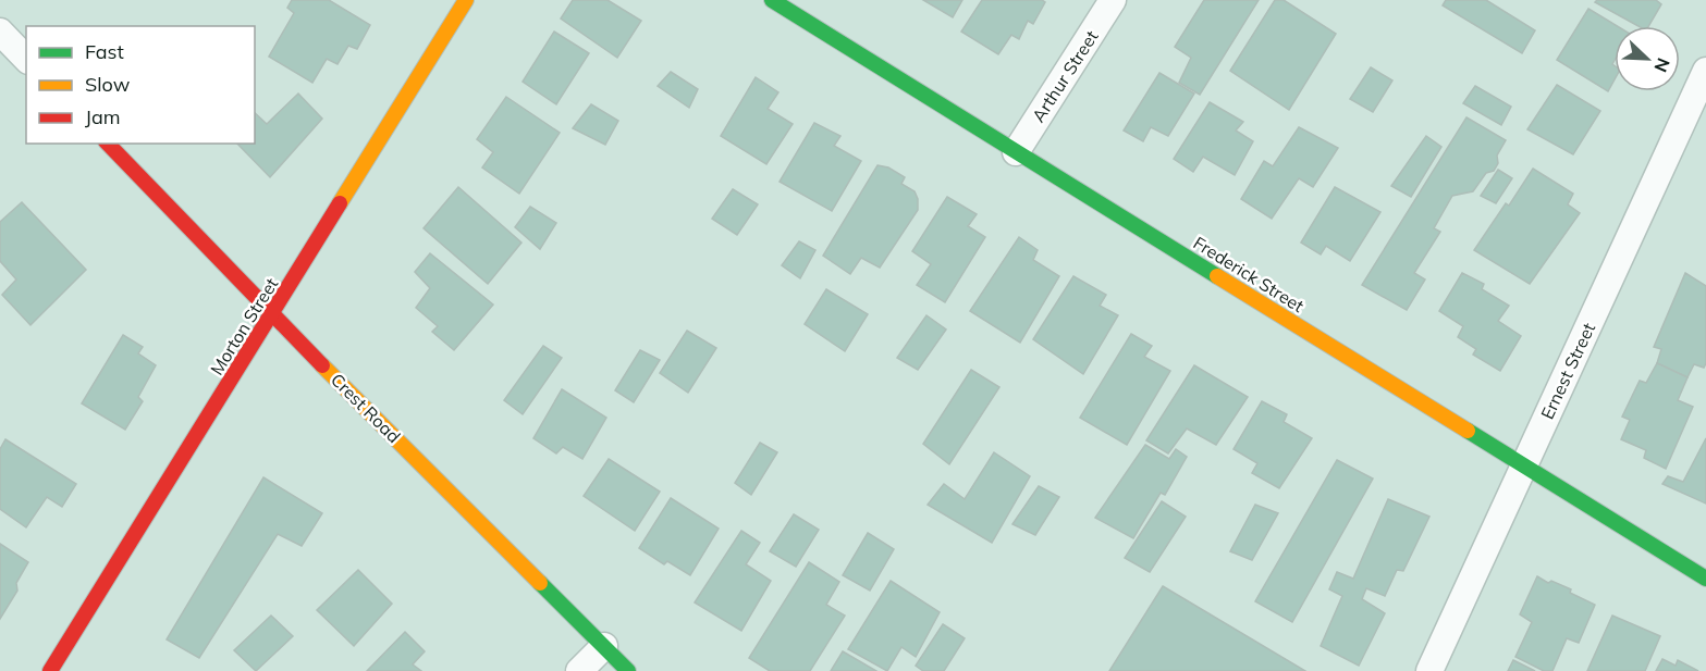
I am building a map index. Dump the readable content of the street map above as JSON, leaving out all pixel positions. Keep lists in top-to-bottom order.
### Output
{
  "streets": {
    "street": [
      "Arthur Street",
      "Frederick Street",
      "Morton Street",
      "Ernest Street",
      "Crest Road"
    ]
  },
  "crossings": [
    ["Arthur Street", "Frederick Street"],
    ["Frederick Street", "Ernest Street"],
    ["Morton Street", "Crest Road"]
  ],
  "legend": ["Fast", "Slow", "Jam"],
  "north": "bottom right"
}
